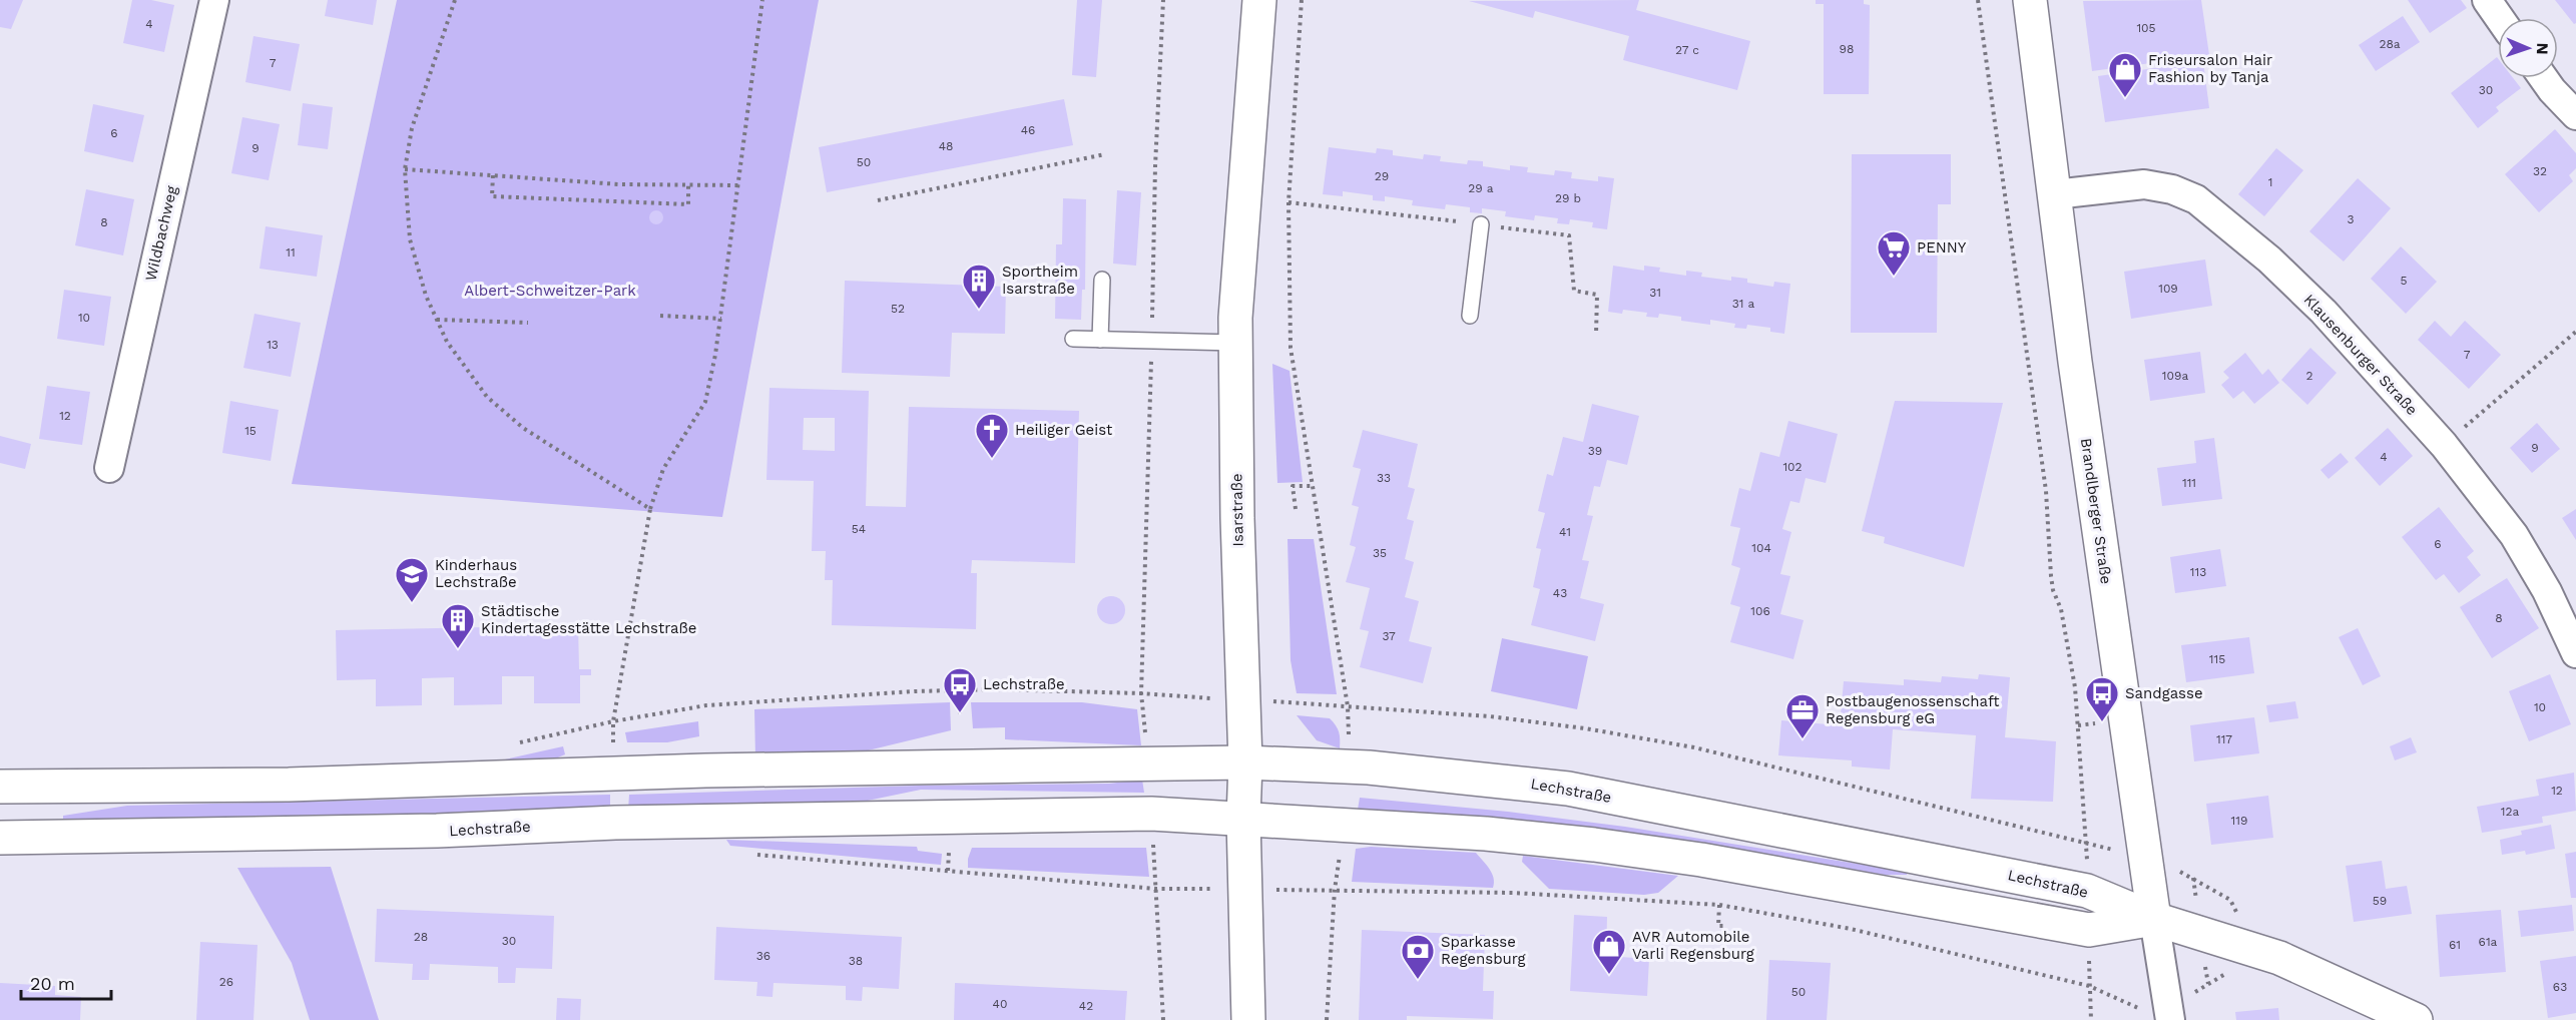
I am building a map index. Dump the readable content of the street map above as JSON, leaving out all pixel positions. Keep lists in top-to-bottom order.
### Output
{
  "streets": {
    "street": [
      "Wildbachweg",
      "Klausenburger Straße",
      "Isarstraße",
      "Brandlberger Straße",
      "Lechstraße"
    ]
  },
  "crossings": [
    ["Klausenburger Straße", "Brandlberger Straße"],
    ["Isarstraße", "Lechstraße"],
    ["Brandlberger Straße", "Lechstraße"]
  ],
  "parks": ["Albert-Schweitzer-Park"],
  "places": {
    "shop": ["Friseursalon Hair Fashion by Tanja", "AVR Automobile Varli Regensburg"],
    "supermarket": ["PENNY"],
    "building": ["Sportheim Isarstraße", "Städtische Kindertagesstätte Lechstraße"],
    "church": ["Heiliger Geist"],
    "school or university": ["Kinderhaus Lechstraße"],
    "bus stop": ["Lechstraße", "Sandgasse"],
    "office": ["Postbaugenossenschaft Regensburg eG"],
    "bank": ["Sparkasse Regensburg"]
  },
  "house_numbers": [
    "4",
    "105",
    "28a",
    "98",
    "27 c",
    "7",
    "30",
    "46",
    "6",
    "48",
    "9",
    "50",
    "32",
    "29",
    "1",
    "29 a",
    "29 b",
    "3",
    "8",
    "11",
    "5",
    "109",
    "31",
    "31 a",
    "52",
    "10",
    "13",
    "7",
    "109a",
    "2",
    "12",
    "15",
    "9",
    "39",
    "4",
    "102",
    "33",
    "111",
    "54",
    "41",
    "6",
    "104",
    "35",
    "113",
    "43",
    "106",
    "8",
    "37",
    "115",
    "10",
    "117",
    "12",
    "12a",
    "119",
    "59",
    "28",
    "30",
    "61a",
    "61",
    "36",
    "38",
    "26",
    "63",
    "50",
    "40",
    "42"
  ],
  "scale_bar": "20 m",
  "north": "right"
}
